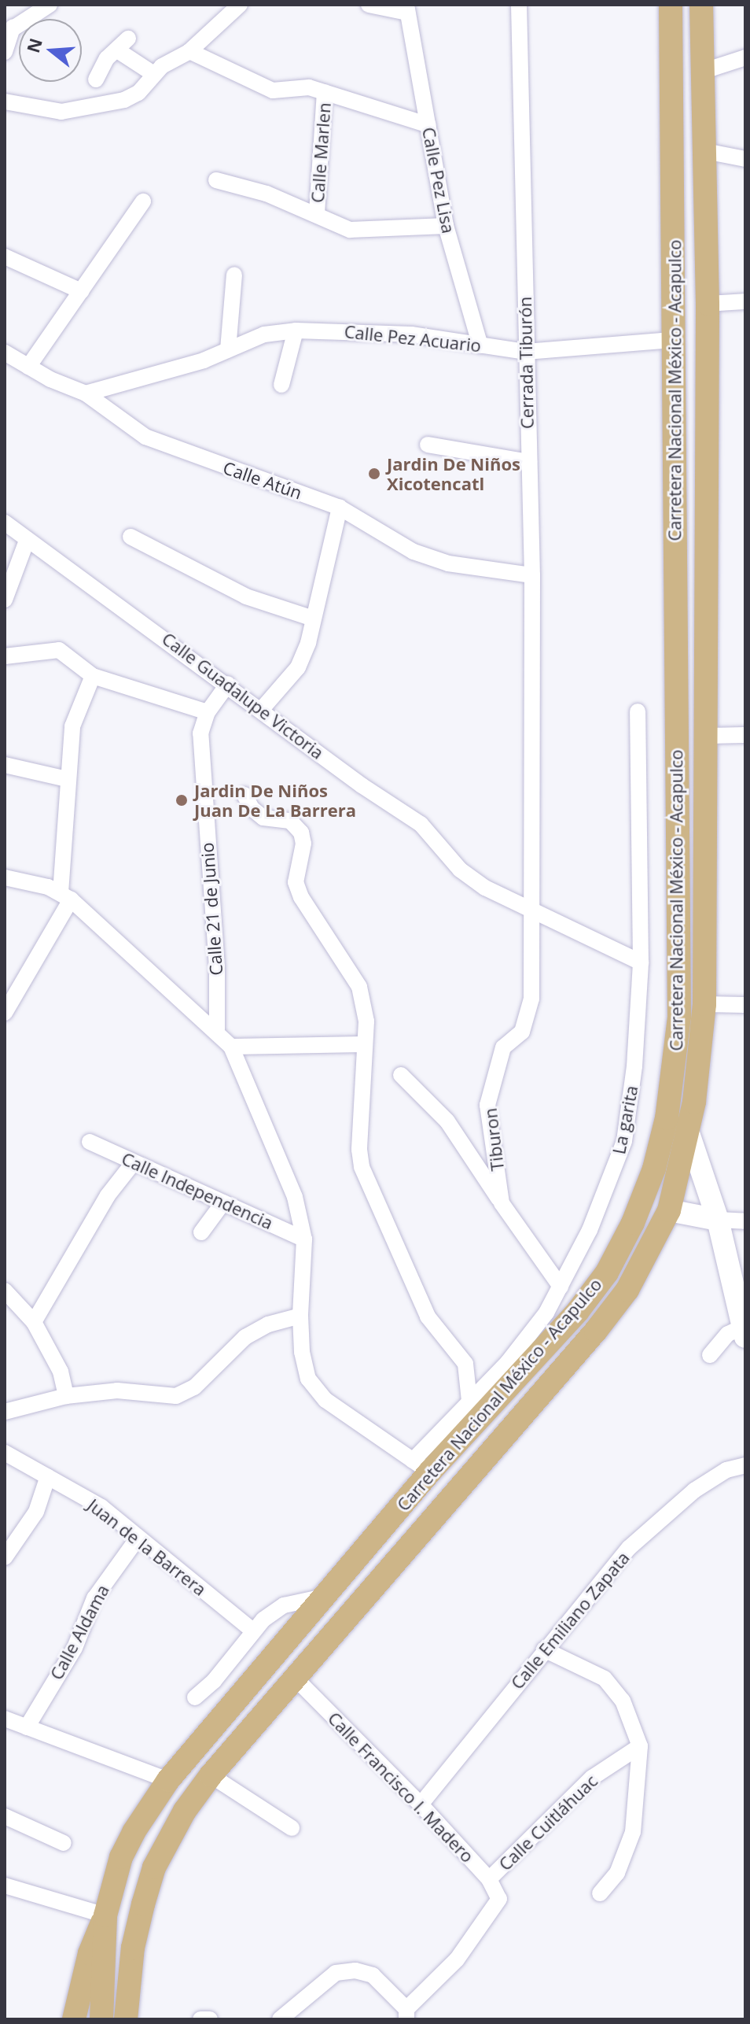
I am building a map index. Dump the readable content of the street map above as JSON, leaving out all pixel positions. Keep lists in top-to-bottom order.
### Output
{
  "streets": {
    "main road": ["Carretera Nacional México - Acapulco"],
    "street": [
      "Calle Marlen",
      "Calle Pez Lisa",
      "Calle Pez Acuario",
      "Cerrada Tiburón",
      "Calle Atún",
      "Calle Guadalupe Victoria",
      "Calle 21 de Junio",
      "La garita",
      "Tiburon",
      "Calle Independencia",
      "Juan de la Barrera",
      "Calle Emiliano Zapata",
      "Calle Aldama",
      "Calle Francisco I. Madero",
      "Calle Cuitláhuac"
    ]
  },
  "crossings": [
    ["Calle Pez Lisa", "Calle Pez Acuario"],
    ["Calle Pez Acuario", "Cerrada Tiburón"],
    ["Calle Pez Acuario", "Carretera Nacional México - Acapulco"],
    ["Calle Pez Acuario", "Calle Atún"],
    ["Cerrada Tiburón", "Calle Atún"],
    ["Cerrada Tiburón", "Calle Guadalupe Victoria"],
    ["Cerrada Tiburón", "Tiburon"],
    ["Carretera Nacional México - Acapulco", "La garita"],
    ["Carretera Nacional México - Acapulco", "Calle Francisco I. Madero"],
    ["Calle Guadalupe Victoria", "Calle 21 de Junio"],
    ["Calle Guadalupe Victoria", "La garita"],
    ["Calle Guadalupe Victoria", "Tiburon"],
    ["La garita", "Tiburon"],
    ["Juan de la Barrera", "Calle Aldama"],
    ["Calle Emiliano Zapata", "Calle Francisco I. Madero"],
    ["Calle Francisco I. Madero", "Calle Cuitláhuac"]
  ],
  "places": ["Jardin De Niños Xicotencatl", "Jardin De Niños Juan De La Barrera"],
  "north": "left"
}
